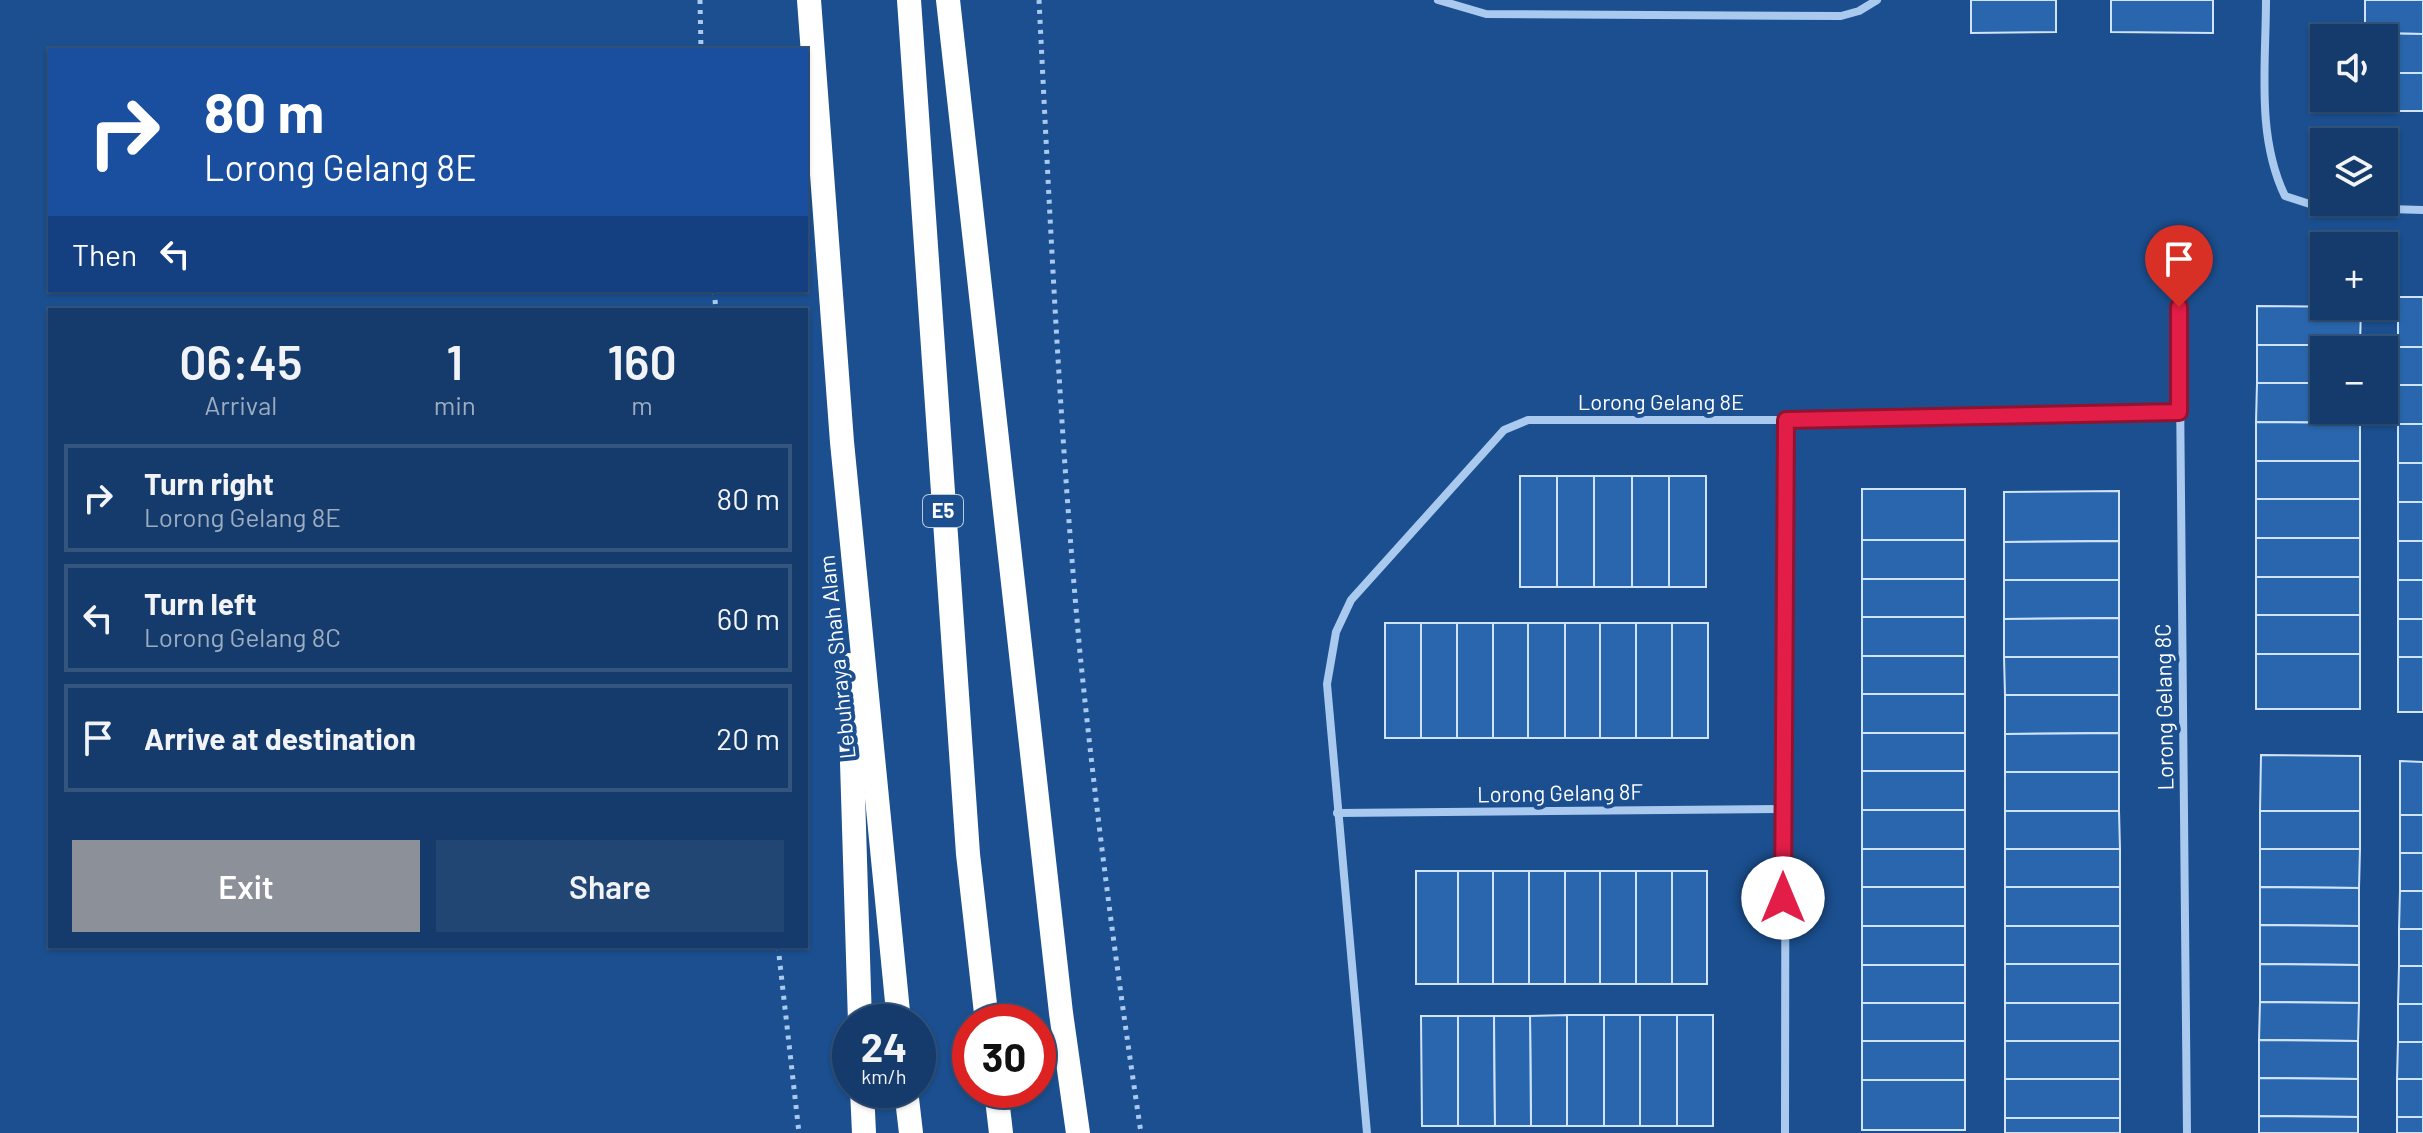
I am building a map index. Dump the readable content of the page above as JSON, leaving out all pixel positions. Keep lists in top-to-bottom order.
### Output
{
  "streets": {
    "highway": ["E5", "Lebuhraya Shah Alam"],
    "street": ["Lorong Gelang 8E", "Lorong Gelang 8C", "Lorong Gelang 8F"]
  },
  "crossings": [
    ["Lorong Gelang 8E", "Lorong Gelang 8C"],
    ["Lorong Gelang 8E", "Lorong Gelang 8F"]
  ],
  "page": {
    "map_buttons": ["+", "−"],
    "turn": ["80 m", "Lorong Gelang 8E"],
    "then": "Then",
    "eta": [
      "06:45",
      "Arrival",
      "1",
      "min",
      "160",
      "m"
    ],
    "list": [
      {
        "name": "Turn right",
        "note": "Lorong Gelang 8E",
        "value": "80 m"
      },
      {
        "name": "Turn left",
        "note": "Lorong Gelang 8C",
        "value": "60 m"
      },
      {
        "name": "Arrive at destination",
        "value": "20 m"
      }
    ],
    "buttons": ["Exit", "Share"],
    "speed": "24 km/h",
    "limit": "30"
  }
}
